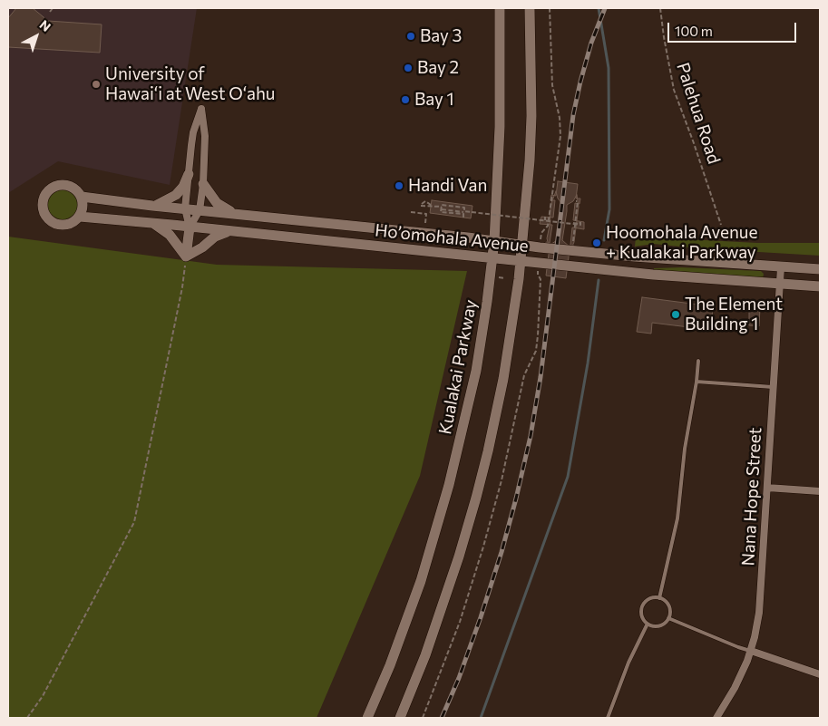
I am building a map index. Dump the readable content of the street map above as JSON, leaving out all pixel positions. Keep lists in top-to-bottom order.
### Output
{
  "streets": {
    "main road": ["Ho’omohala Avenue", "Kualakai Parkway"],
    "street": ["Nana Hope Street"],
    "path": ["Palehua Road"]
  },
  "crossings": [
    ["Ho’omohala Avenue", "Kualakai Parkway"],
    ["Ho’omohala Avenue", "Nana Hope Street"]
  ],
  "places": [
    "Bay 3",
    "Bay 2",
    "University of Hawaiʻi at West Oʻahu",
    "Bay 1",
    "Handi Van",
    "Hoomohala Avenue + Kualakai Parkway",
    "The Element Building 1"
  ],
  "scale_bar": "100 m",
  "north": "top right"
}
